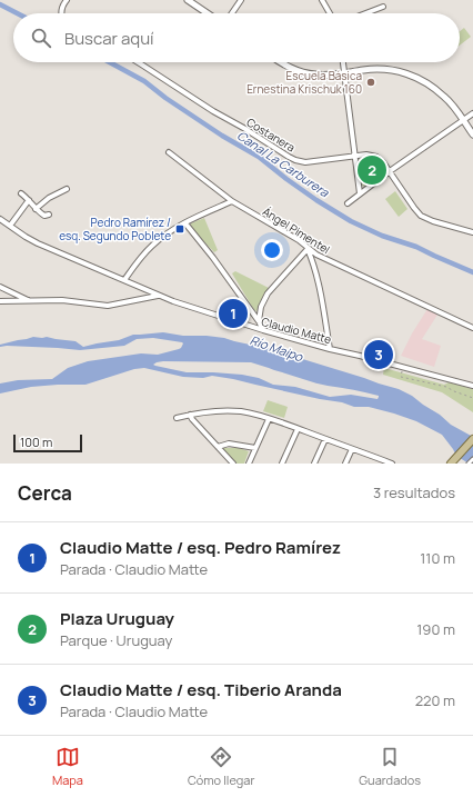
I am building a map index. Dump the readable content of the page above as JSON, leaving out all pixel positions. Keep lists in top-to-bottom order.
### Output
{
  "streets": {
    "street": ["Costanera", "Ángel Pimentel", "Claudio Matte"]
  },
  "water": ["Canal La Carburera", "Río Maipo"],
  "places": {
    "other": ["Escuela Básica Ernestina Krischuk 160"],
    "transit": ["Pedro Ramírez / esq. Segundo Poblete"]
  },
  "scale_bar": "100 m",
  "page": {
    "search": "Buscar aquí",
    "pins": ["2", "1", "3"],
    "scale": "100 m",
    "heading": ["Cerca", "3 resultados"],
    "list": [
      {
        "mark": "1",
        "name": "Claudio Matte / esq. Pedro Ramírez",
        "note": "Parada · Claudio Matte",
        "value": "110 m"
      },
      {
        "mark": "2",
        "name": "Plaza Uruguay",
        "note": "Parque · Uruguay",
        "value": "190 m"
      },
      {
        "mark": "3",
        "name": "Claudio Matte / esq. Tiberio Aranda",
        "note": "Parada · Claudio Matte",
        "value": "220 m"
      }
    ],
    "nav": ["Mapa", "Cómo llegar", "Guardados"]
  }
}
